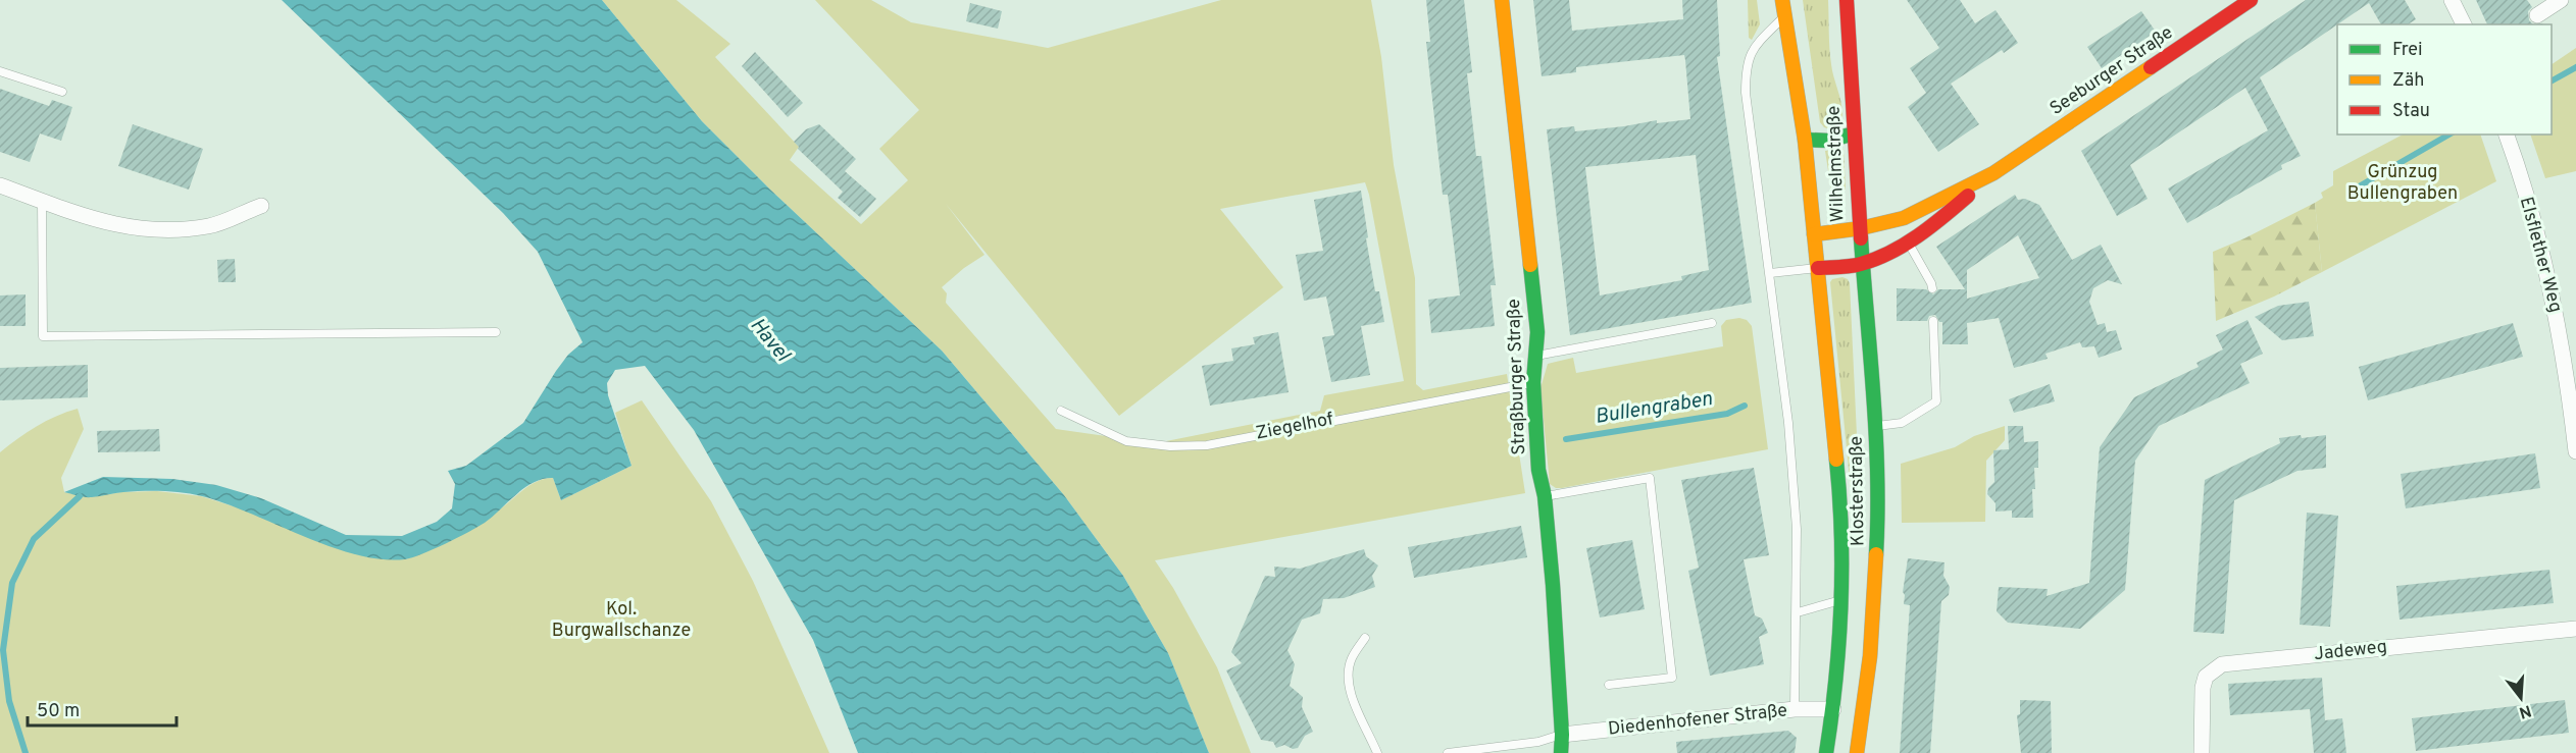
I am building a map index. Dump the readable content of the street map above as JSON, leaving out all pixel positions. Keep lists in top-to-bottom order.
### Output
{
  "streets": {
    "main road": [
      "Seeburger Straße",
      "Wilhelmstraße",
      "Straßburger Straße",
      "Klosterstraße"
    ],
    "street": ["Elsflether Weg", "Jadeweg", "Diedenhofener Straße"],
    "lane": ["Ziegelhof"]
  },
  "crossings": [
    ["Seeburger Straße", "Wilhelmstraße"],
    ["Seeburger Straße", "Klosterstraße"],
    ["Wilhelmstraße", "Klosterstraße"],
    ["Straßburger Straße", "Ziegelhof"],
    ["Straßburger Straße", "Diedenhofener Straße"],
    ["Klosterstraße", "Diedenhofener Straße"]
  ],
  "water": ["Havel", "Bullengraben"],
  "parks": ["Grünzug Bullengraben", "Kol. Burgwallschanze"],
  "legend": ["Frei", "Zäh", "Stau"],
  "scale_bar": "50 m",
  "north": "bottom"
}
